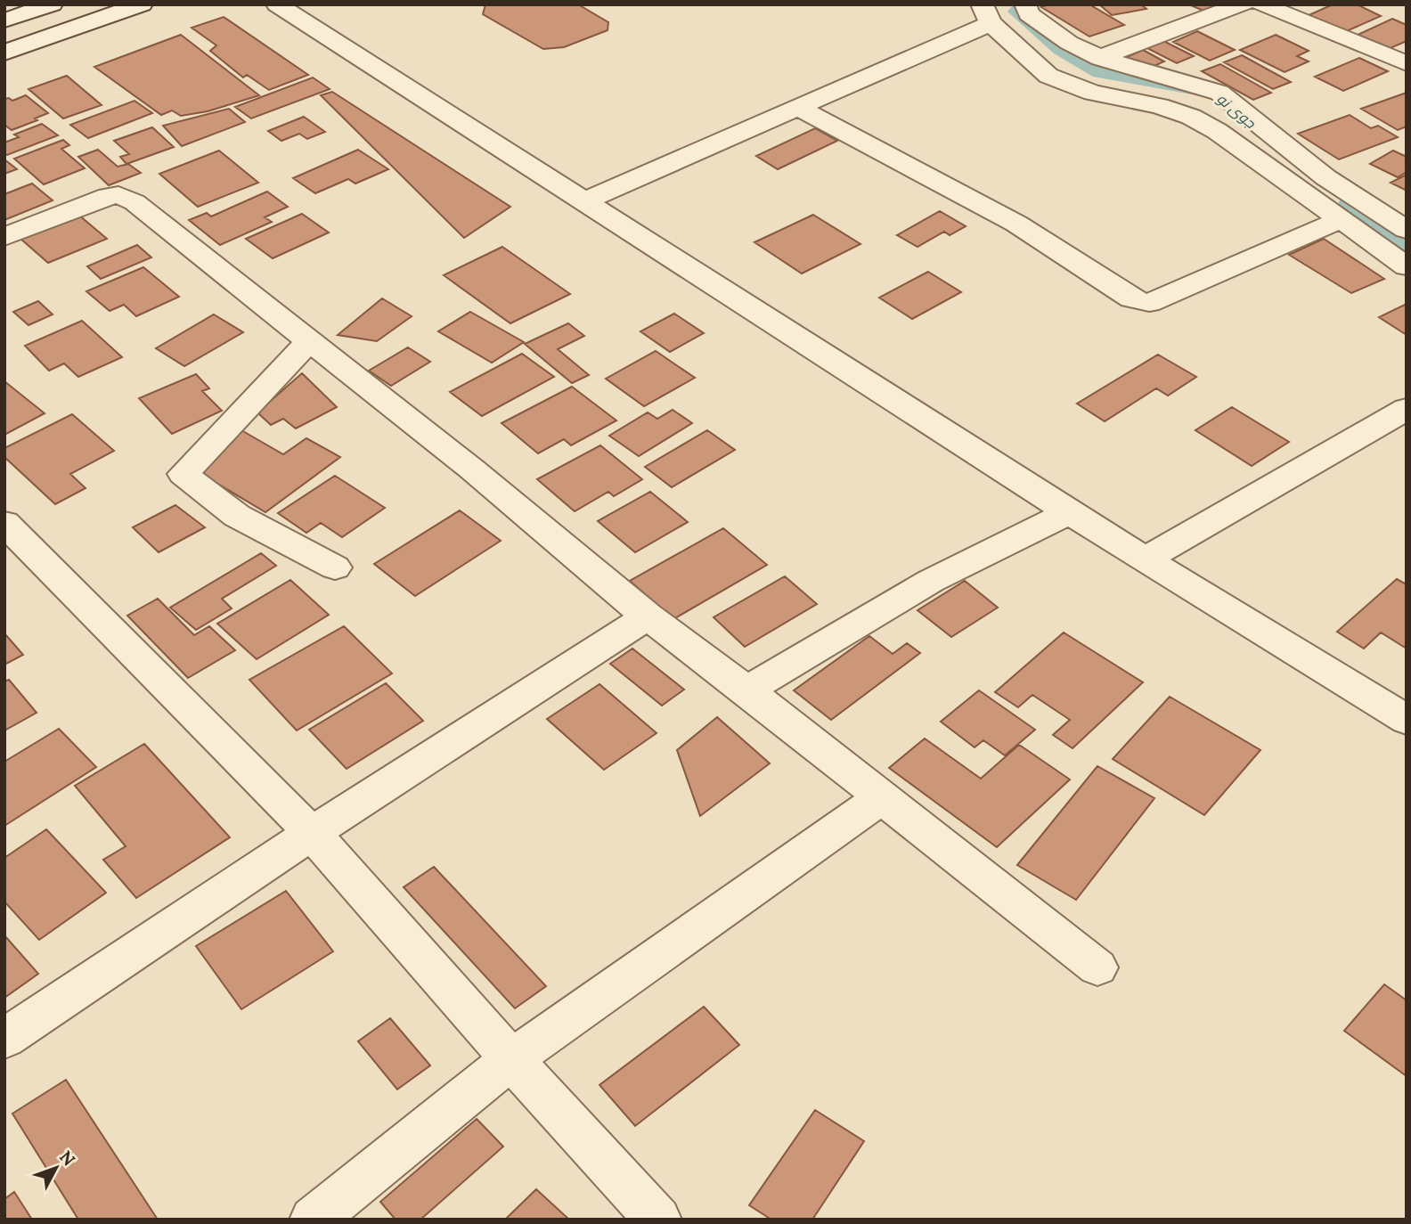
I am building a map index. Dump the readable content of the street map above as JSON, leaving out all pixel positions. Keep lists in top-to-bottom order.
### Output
{
  "water": ["جوی نو"],
  "north": "top right"
}
